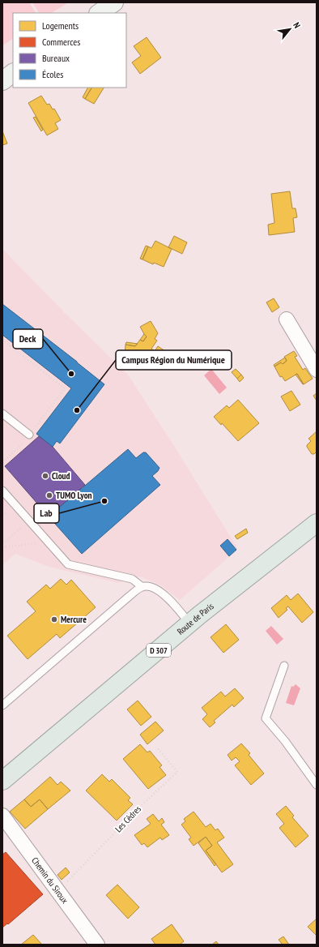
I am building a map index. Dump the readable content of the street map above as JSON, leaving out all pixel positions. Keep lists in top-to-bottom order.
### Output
{
  "streets": {
    "main road": ["Route de Paris", "D 307"],
    "street": ["Chemin du Siroux"],
    "path": ["Les Cèdres"]
  },
  "crossings": [
    ["Les Cèdres", "Chemin du Siroux"]
  ],
  "places": [
    "Deck",
    "Campus Région du Numérique",
    "Cloud",
    "TUMO Lyon",
    "Lab",
    "Mercure"
  ],
  "legend": [
    "Logements",
    "Commerces",
    "Bureaux",
    "Écoles"
  ],
  "north": "top right"
}
